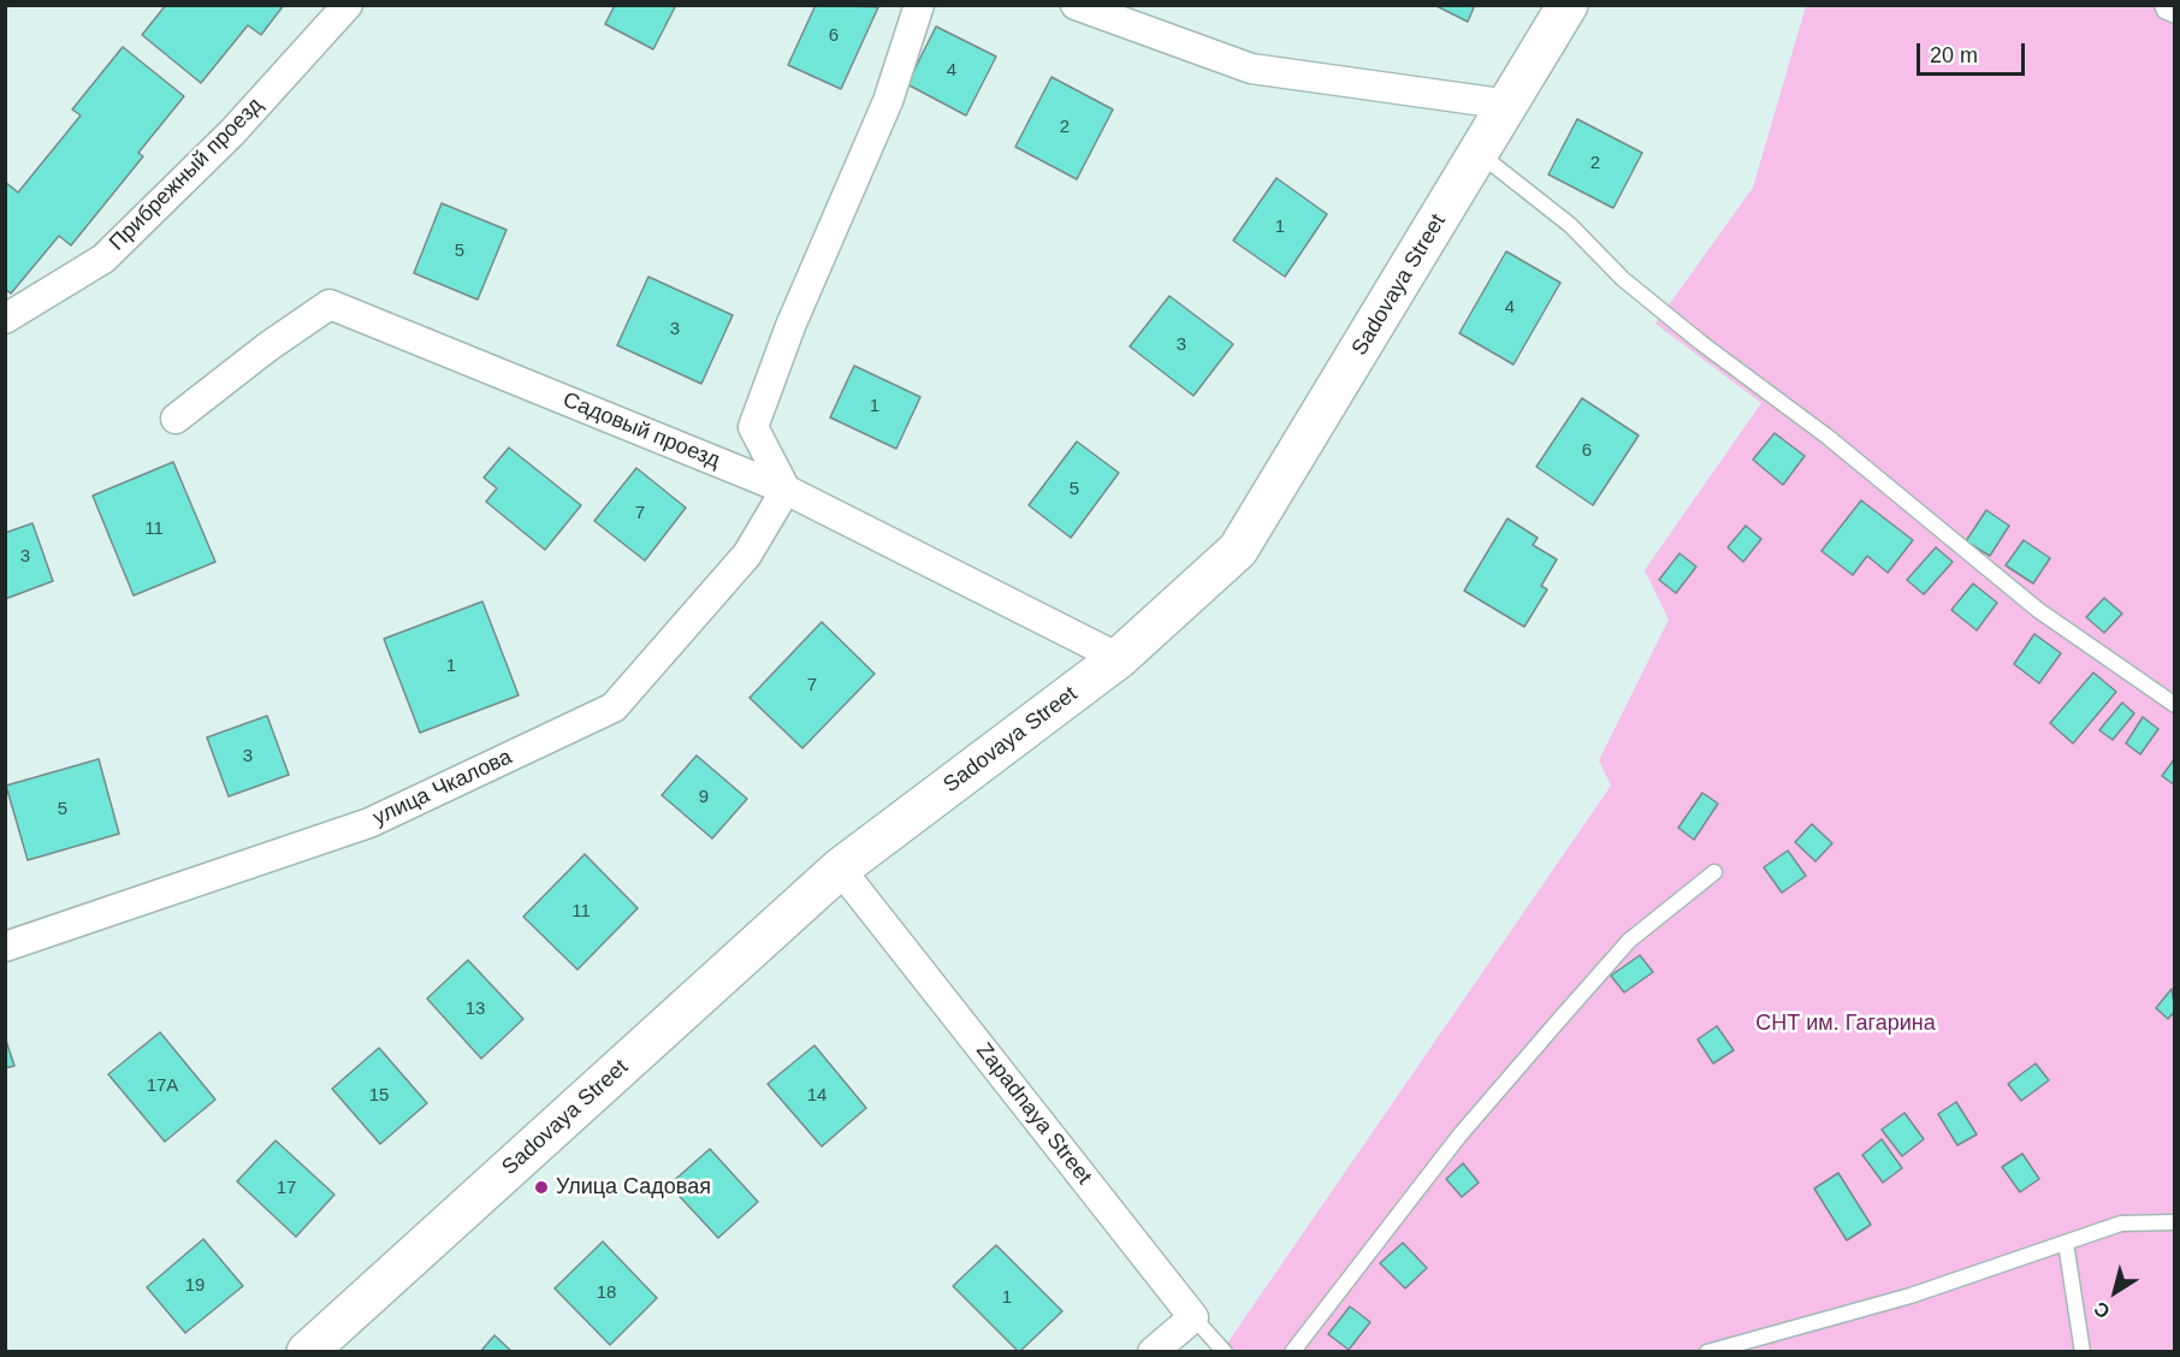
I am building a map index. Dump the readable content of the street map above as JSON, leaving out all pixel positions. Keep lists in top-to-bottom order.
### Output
{
  "streets": {
    "street": [
      "Прибрежный проезд",
      "Sadovaya Street",
      "Садовый проезд",
      "улица Чкалова",
      "Zapadnaya Street"
    ]
  },
  "crossings": [
    ["Sadovaya Street", "Садовый проезд"],
    ["Sadovaya Street", "Zapadnaya Street"],
    ["Садовый проезд", "улица Чкалова"]
  ],
  "parks": ["СНТ им. Гагарина"],
  "places": ["Улица Садовая"],
  "house_numbers": [
    "6",
    "4",
    "2",
    "2",
    "1",
    "5",
    "4",
    "3",
    "3",
    "1",
    "6",
    "5",
    "7",
    "11",
    "3",
    "1",
    "7",
    "3",
    "9",
    "5",
    "11",
    "13",
    "17А",
    "15",
    "14",
    "17",
    "19",
    "18",
    "1"
  ],
  "scale_bar": "20 m",
  "north": "bottom left"
}
